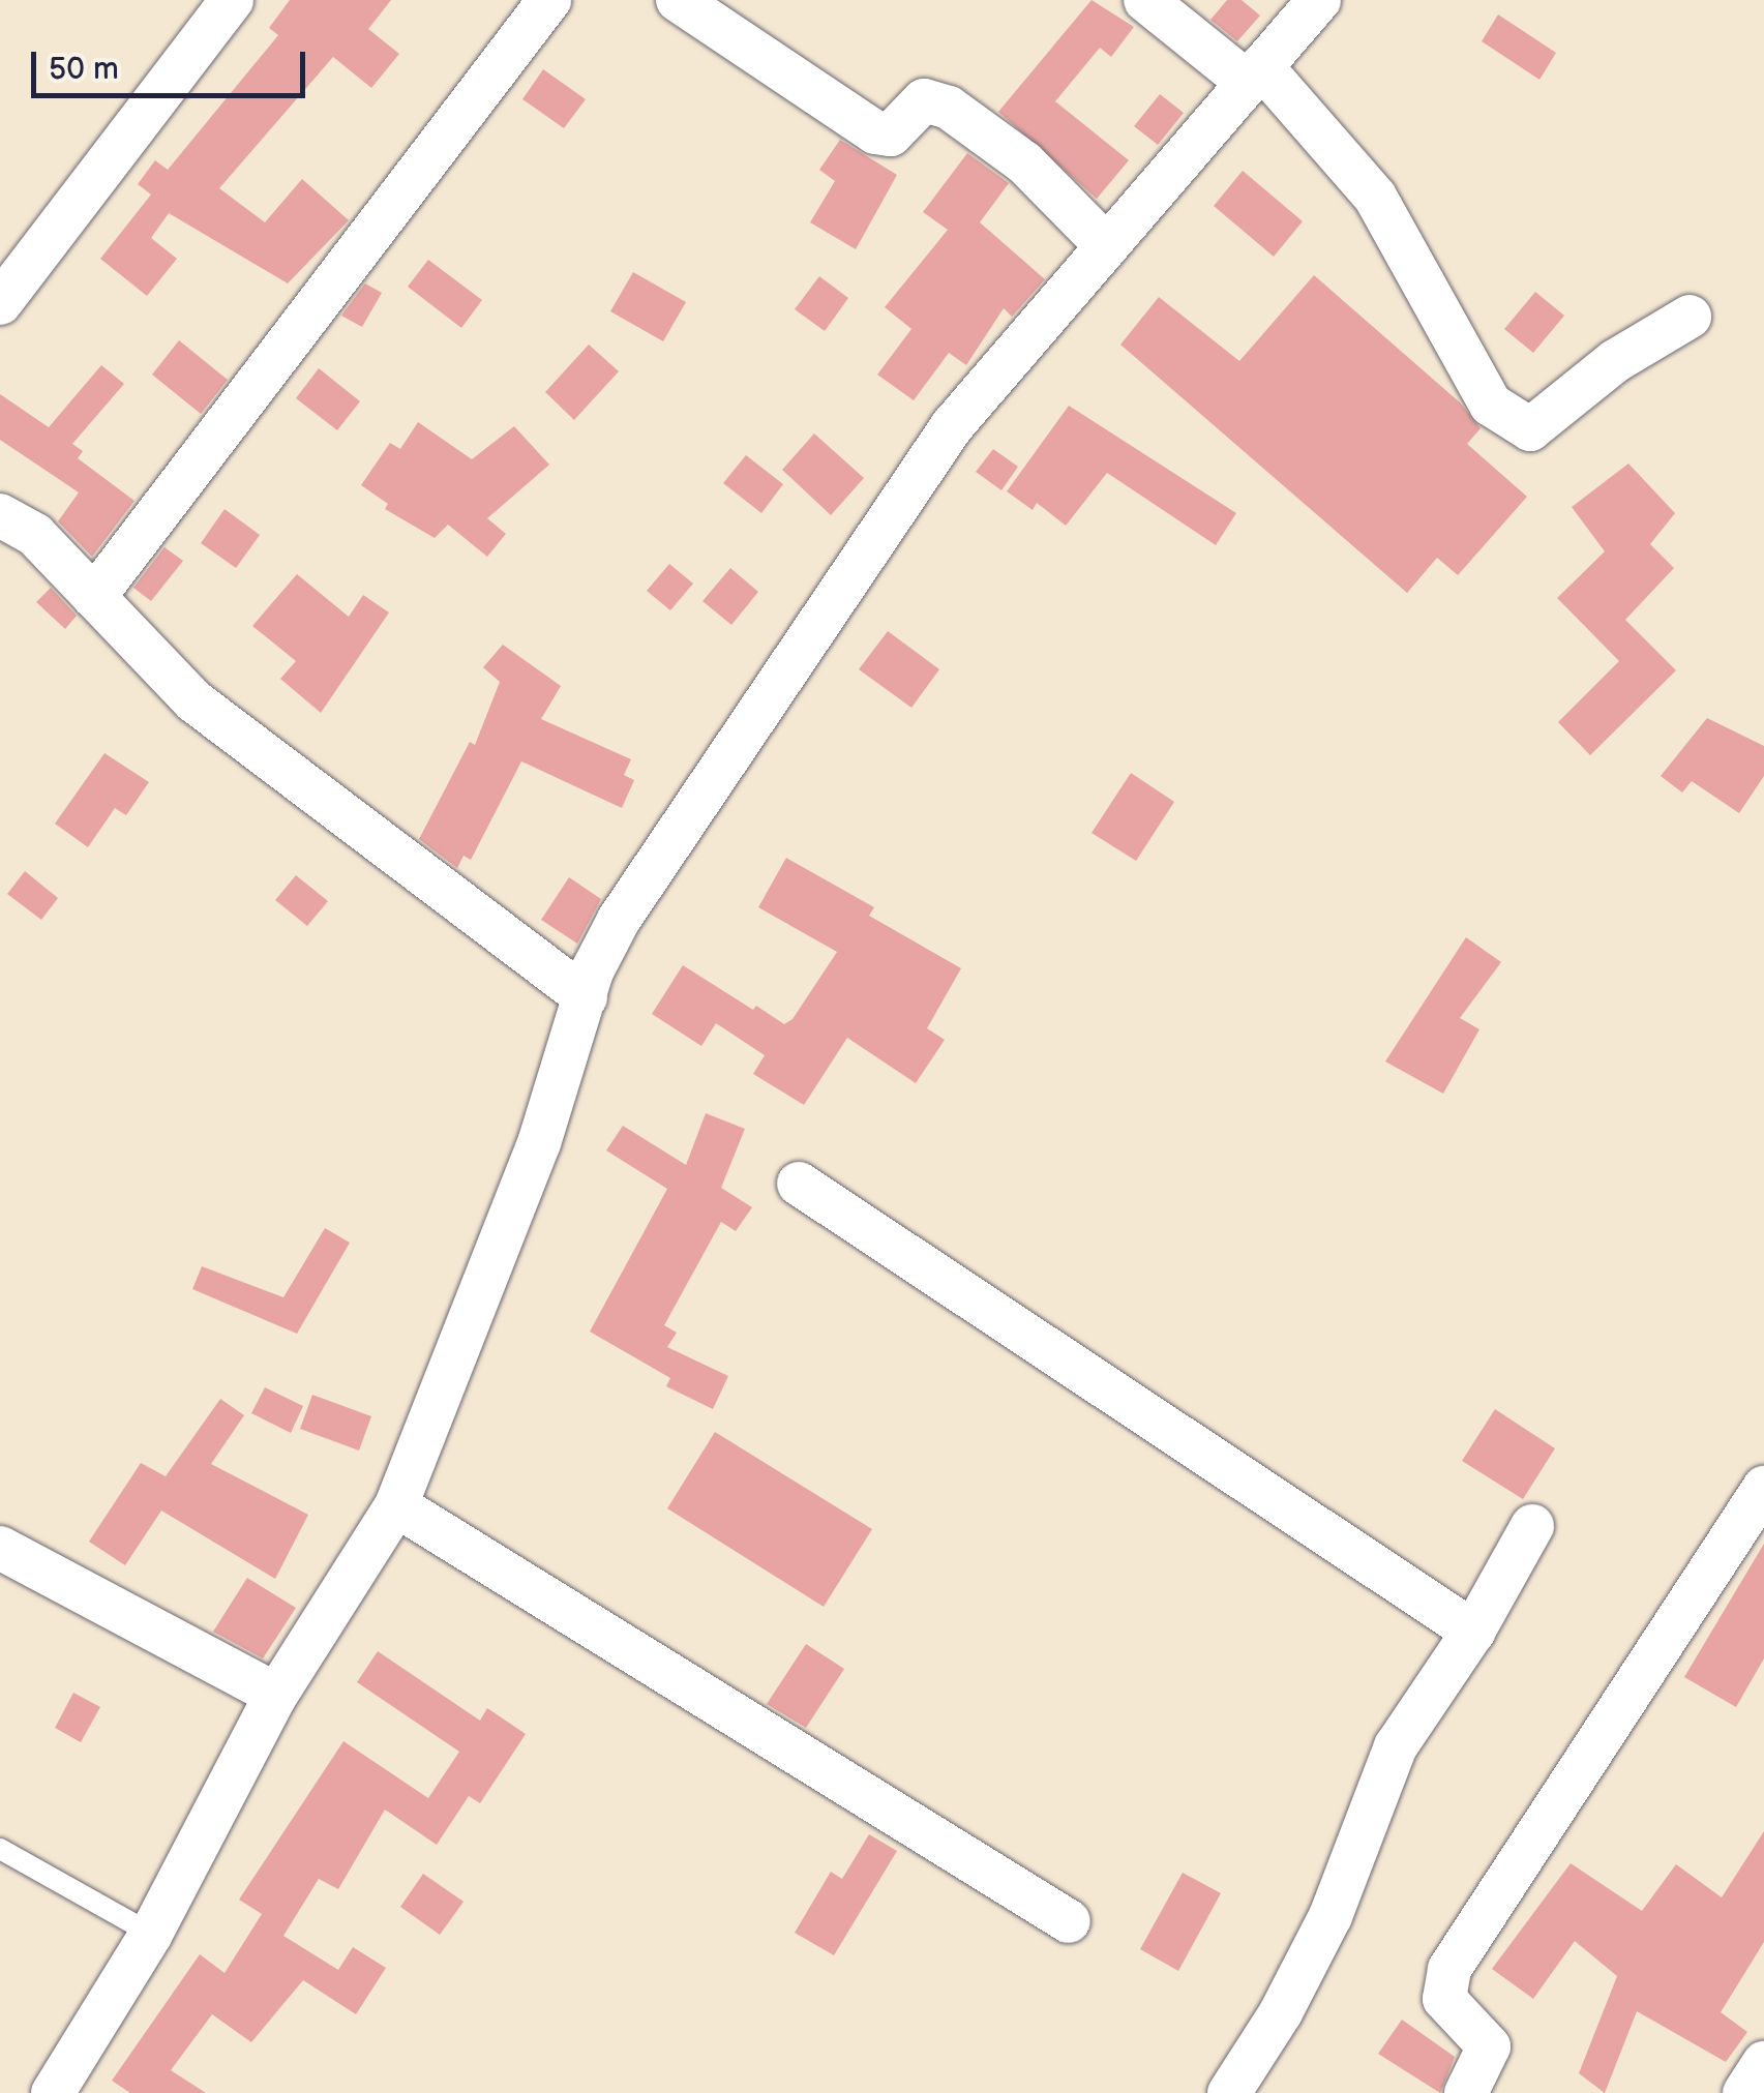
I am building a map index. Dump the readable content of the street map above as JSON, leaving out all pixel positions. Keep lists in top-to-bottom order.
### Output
{
  "scale_bar": "50 m"
}
